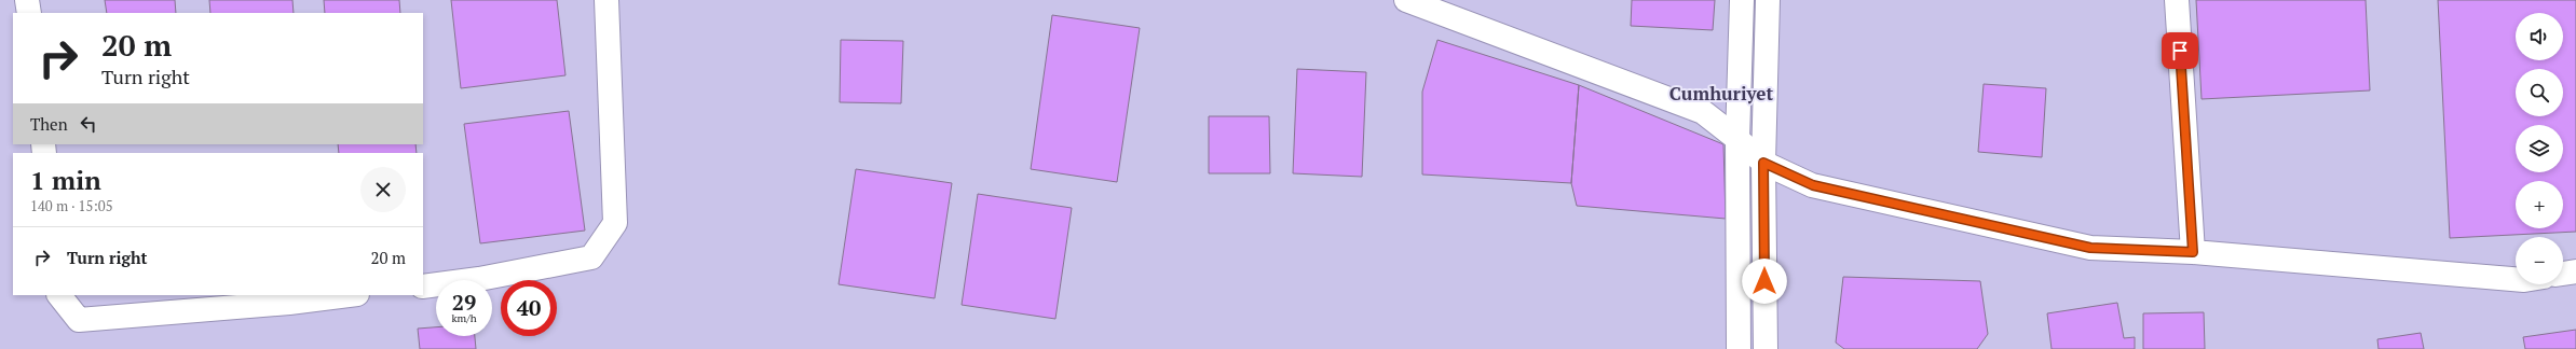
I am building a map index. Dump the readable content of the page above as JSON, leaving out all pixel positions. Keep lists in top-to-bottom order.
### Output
{
  "districts": ["Cumhuriyet"],
  "page": {
    "map_buttons": ["+", "−"],
    "turn": ["20 m", "Turn right"],
    "then": "Then",
    "heading": ["1 min", "140 m · 15:05"],
    "list": [
      {
        "name": "Turn right",
        "value": "20 m"
      }
    ],
    "speed": "29 km/h",
    "limit": "40"
  }
}
